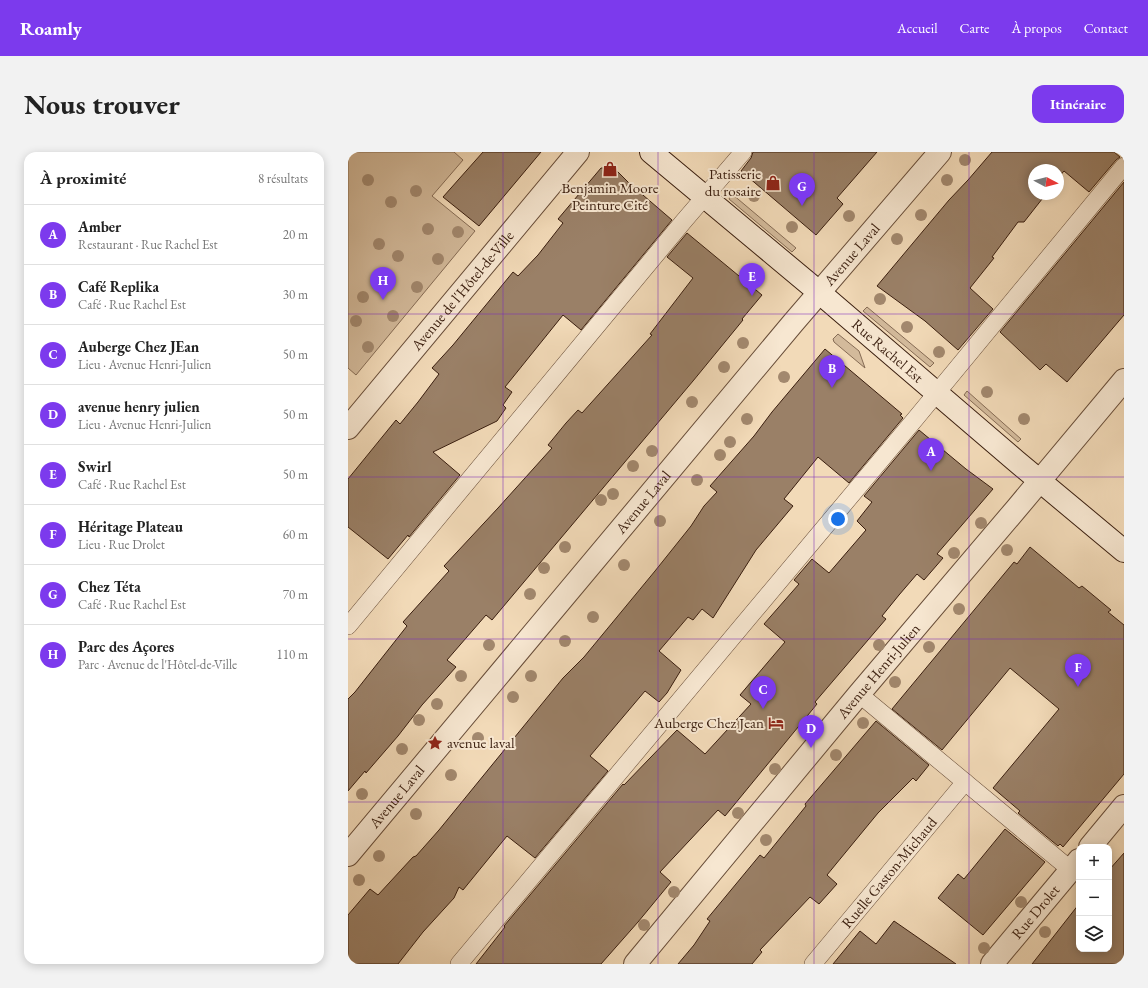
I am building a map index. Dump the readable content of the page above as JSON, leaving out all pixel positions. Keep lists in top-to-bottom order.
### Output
{
  "streets": {
    "street": [
      "Avenue Laval",
      "Avenue de l'Hôtel-de-Ville",
      "Rue Rachel Est",
      "Avenue Henri-Julien",
      "Rue Drolet"
    ],
    "lane": ["Ruelle Gaston-Michaud"]
  },
  "crossings": [
    ["Avenue Laval", "Rue Rachel Est"],
    ["Rue Rachel Est", "Avenue Henri-Julien"]
  ],
  "places": {
    "shop": ["Benjamin Moore Peinture Cité", "Patisserie du rosaire"],
    "hotel": ["Auberge Chez Jean"],
    "place": ["avenue laval"]
  },
  "north": "right",
  "page": {
    "header": "Roamly",
    "nav": [
      "Accueil",
      "Carte",
      "À propos",
      "Contact"
    ],
    "buttons": "Itinéraire",
    "title": "Nous trouver",
    "heading": ["À proximité", "8 résultats"],
    "pins": [
      "G",
      "E",
      "H",
      "B",
      "A",
      "F",
      "C",
      "D"
    ],
    "list": [
      {
        "mark": "A",
        "name": "Amber",
        "note": "Restaurant · Rue Rachel Est",
        "value": "20 m"
      },
      {
        "mark": "B",
        "name": "Café Replika",
        "note": "Café · Rue Rachel Est",
        "value": "30 m"
      },
      {
        "mark": "C",
        "name": "Auberge Chez JEan",
        "note": "Lieu · Avenue Henri-Julien",
        "value": "50 m"
      },
      {
        "mark": "D",
        "name": "avenue henry julien",
        "note": "Lieu · Avenue Henri-Julien",
        "value": "50 m"
      },
      {
        "mark": "E",
        "name": "Swirl",
        "note": "Café · Rue Rachel Est",
        "value": "50 m"
      },
      {
        "mark": "F",
        "name": "Héritage Plateau",
        "note": "Lieu · Rue Drolet",
        "value": "60 m"
      },
      {
        "mark": "G",
        "name": "Chez Téta",
        "note": "Café · Rue Rachel Est",
        "value": "70 m"
      },
      {
        "mark": "H",
        "name": "Parc des Açores",
        "note": "Parc · Avenue de l'Hôtel-de-Ville",
        "value": "110 m"
      }
    ],
    "map_buttons": ["+", "−"]
  }
}
